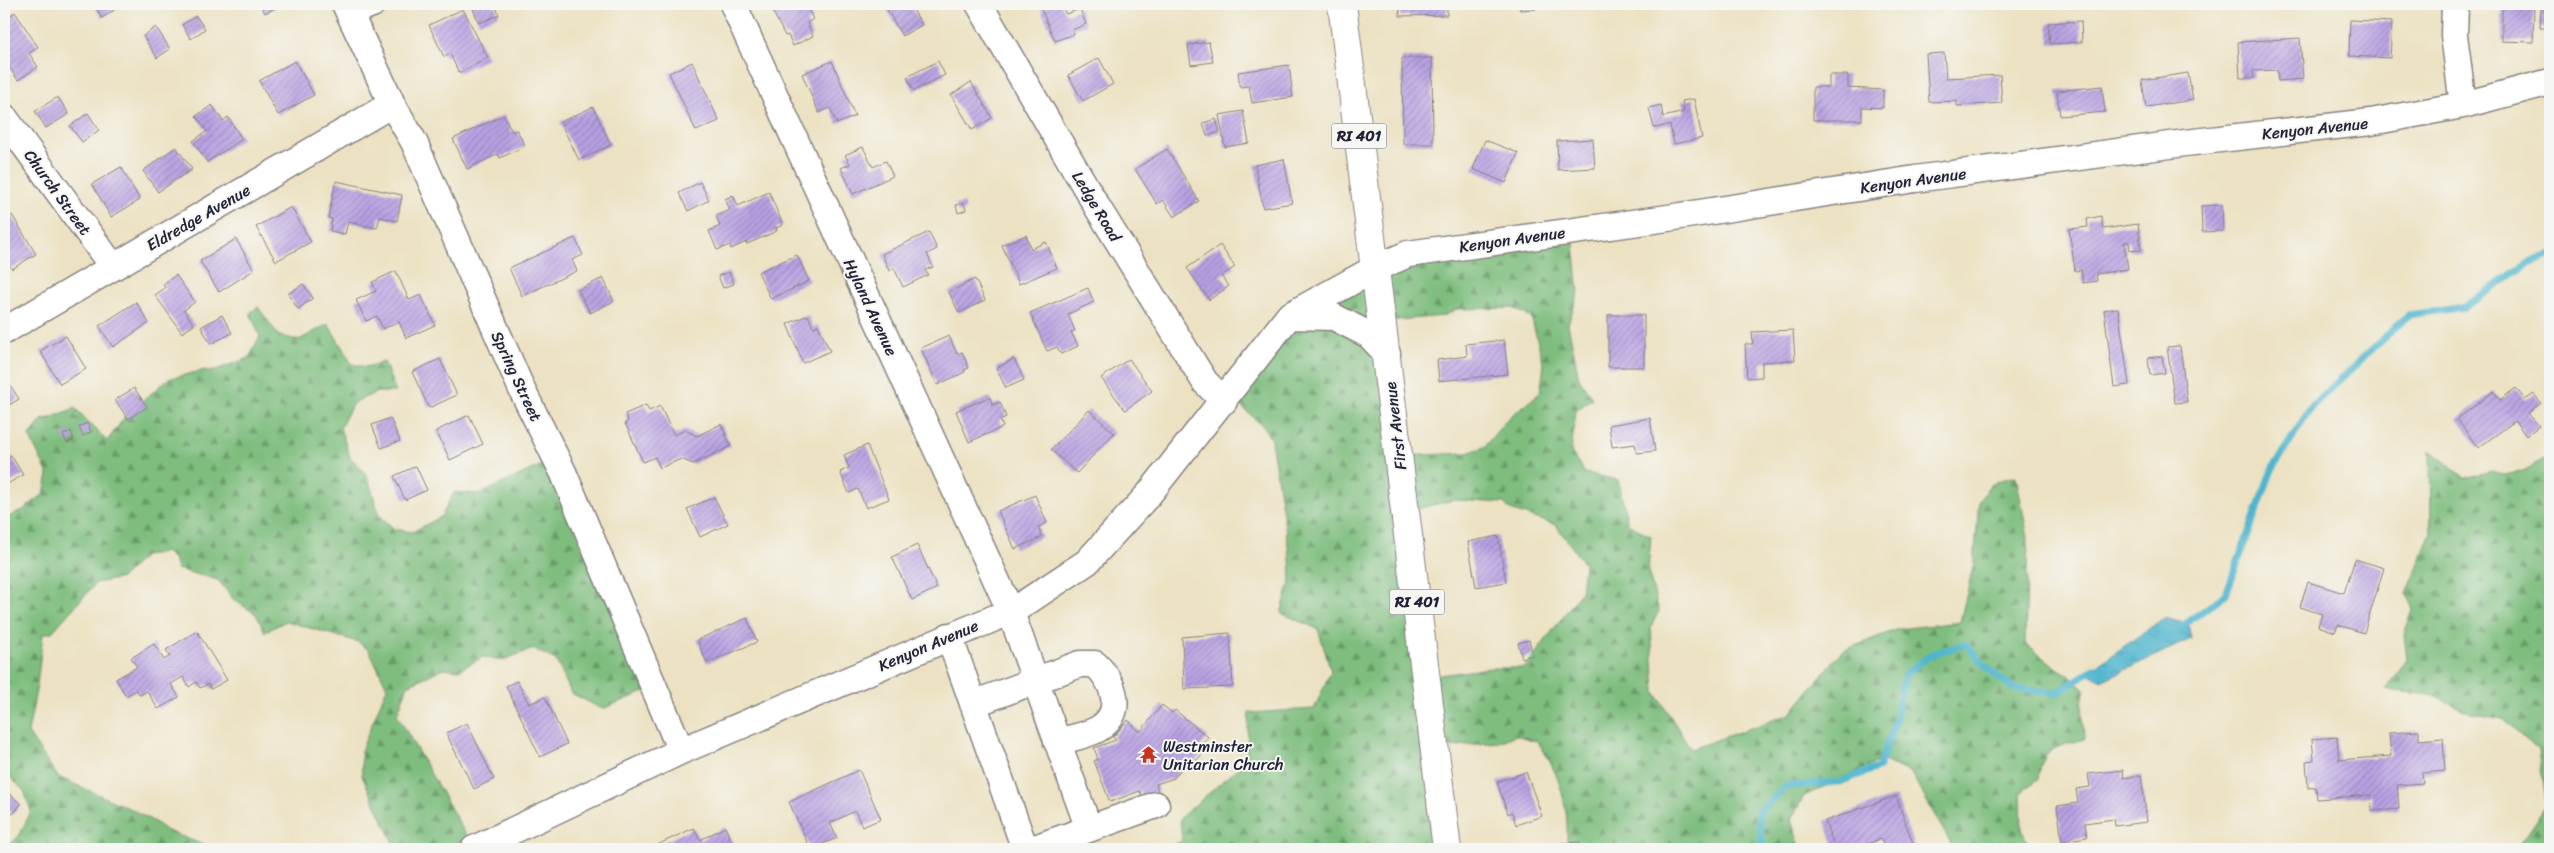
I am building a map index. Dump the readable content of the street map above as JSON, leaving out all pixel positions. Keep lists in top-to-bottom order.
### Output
{
  "streets": {
    "main road": ["RI 401", "First Avenue"],
    "street": [
      "Kenyon Avenue",
      "Church Street",
      "Ledge Road",
      "Eldredge Avenue",
      "Hyland Avenue",
      "Spring Street"
    ]
  },
  "crossings": [
    ["Kenyon Avenue", "Ledge Road"],
    ["Kenyon Avenue", "Hyland Avenue"],
    ["Kenyon Avenue", "Spring Street"],
    ["Kenyon Avenue", "First Avenue"],
    ["Church Street", "Eldredge Avenue"],
    ["Eldredge Avenue", "Spring Street"]
  ],
  "places": {
    "temple": ["Westminster Unitarian Church"]
  }
}
